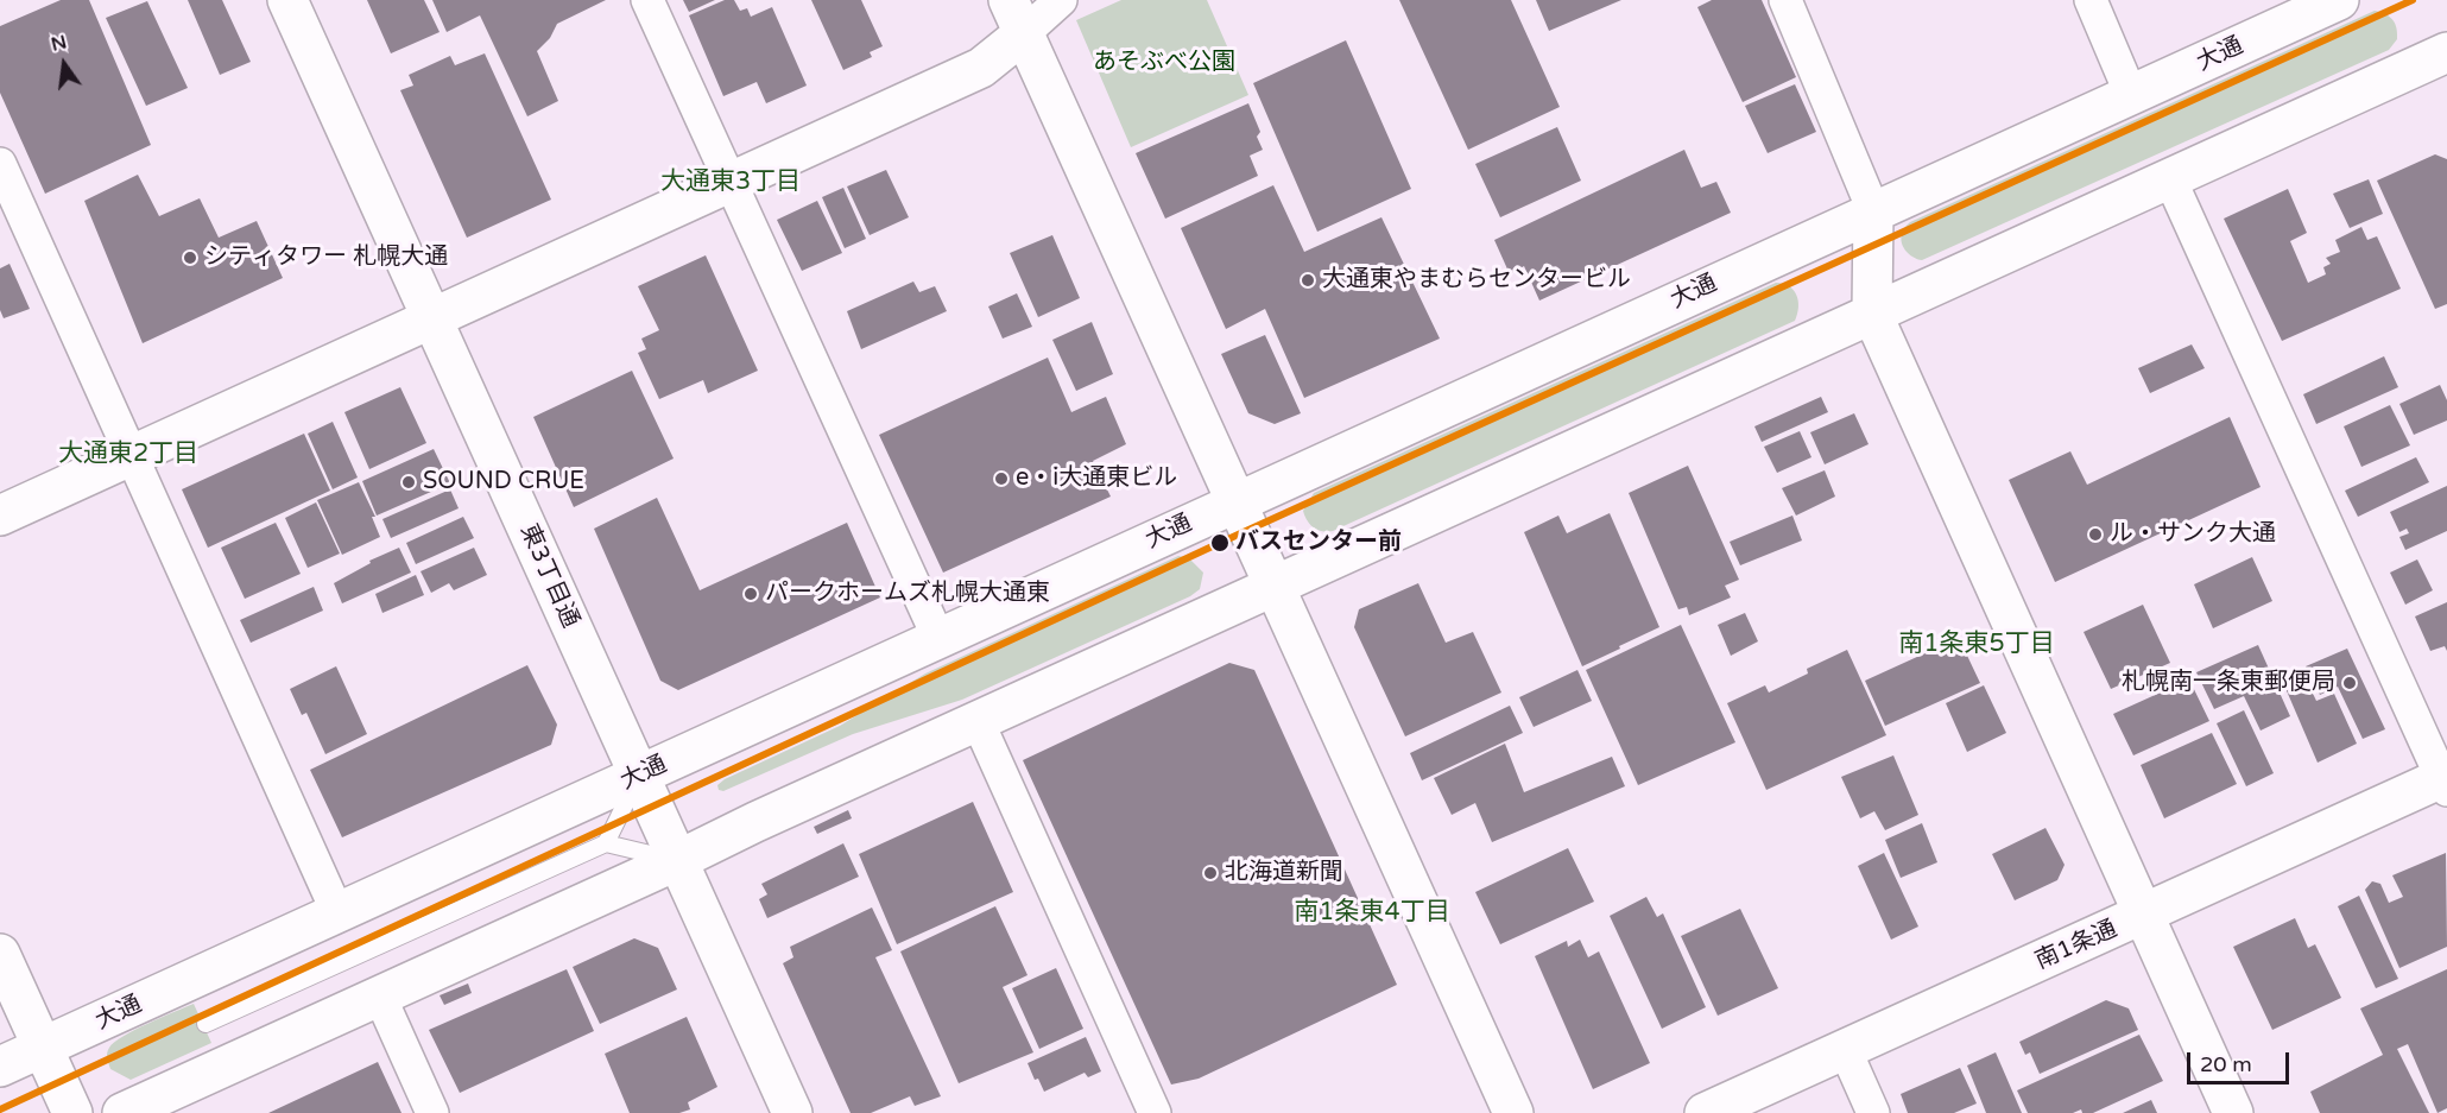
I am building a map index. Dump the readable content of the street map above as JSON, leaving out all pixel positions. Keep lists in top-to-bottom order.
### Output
{
  "streets": {
    "street": ["大通", "東3丁目通", "南1条通"]
  },
  "crossings": [
    ["大通", "東3丁目通"]
  ],
  "districts": [
    "大通東3丁目",
    "大通東2丁目",
    "南1条東5丁目",
    "南1条東4丁目"
  ],
  "parks": ["あそぶべ公園"],
  "places": [
    "シティタワー 札幌大通",
    "大通東やまむらセンタービル",
    "e・i大通東ビル",
    "SOUND CRUE",
    "ル・サンク大通",
    "バスセンター前",
    "パークホームズ札幌大通東",
    "札幌南一条東郵便局",
    "北海道新聞"
  ],
  "scale_bar": "20 m",
  "north": "top"
}
